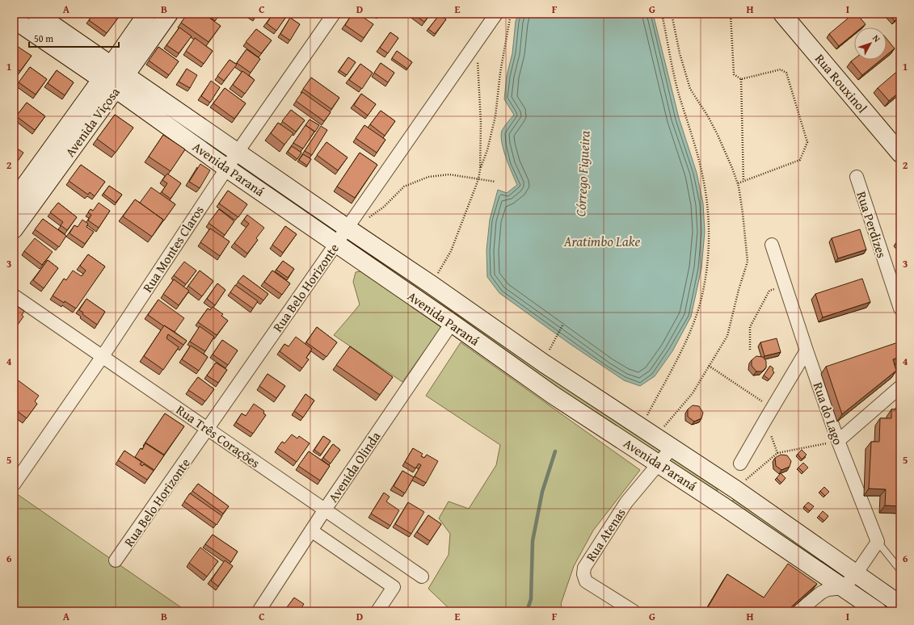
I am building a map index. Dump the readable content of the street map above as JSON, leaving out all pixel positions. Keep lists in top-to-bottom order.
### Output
{
  "streets": {
    "main road": ["Rua Rouxinol", "Avenida Viçosa", "Avenida Paraná"],
    "street": [
      "Rua Perdizes",
      "Rua Montes Claros",
      "Rua Belo Horizonte",
      "Rua do Lago",
      "Rua Três Corações",
      "Avenida Olinda",
      "Rua Atenas"
    ]
  },
  "crossings": [
    ["Avenida Viçosa", "Avenida Paraná"],
    ["Avenida Paraná", "Rua Montes Claros"],
    ["Avenida Paraná", "Rua Belo Horizonte"],
    ["Avenida Paraná", "Avenida Olinda"],
    ["Avenida Paraná", "Rua Atenas"],
    ["Rua Montes Claros", "Rua Três Corações"],
    ["Rua Belo Horizonte", "Rua Três Corações"],
    ["Rua Três Corações", "Avenida Olinda"]
  ],
  "water": ["Córrego Figueira", "Aratimbo Lake"],
  "scale_bar": "50 m",
  "north": "top right",
  "grid": {
    "columns": [
      "A",
      "B",
      "C",
      "D",
      "E",
      "F",
      "G",
      "H",
      "I"
    ],
    "rows": [
      "1",
      "2",
      "3",
      "4",
      "5",
      "6"
    ]
  }
}
